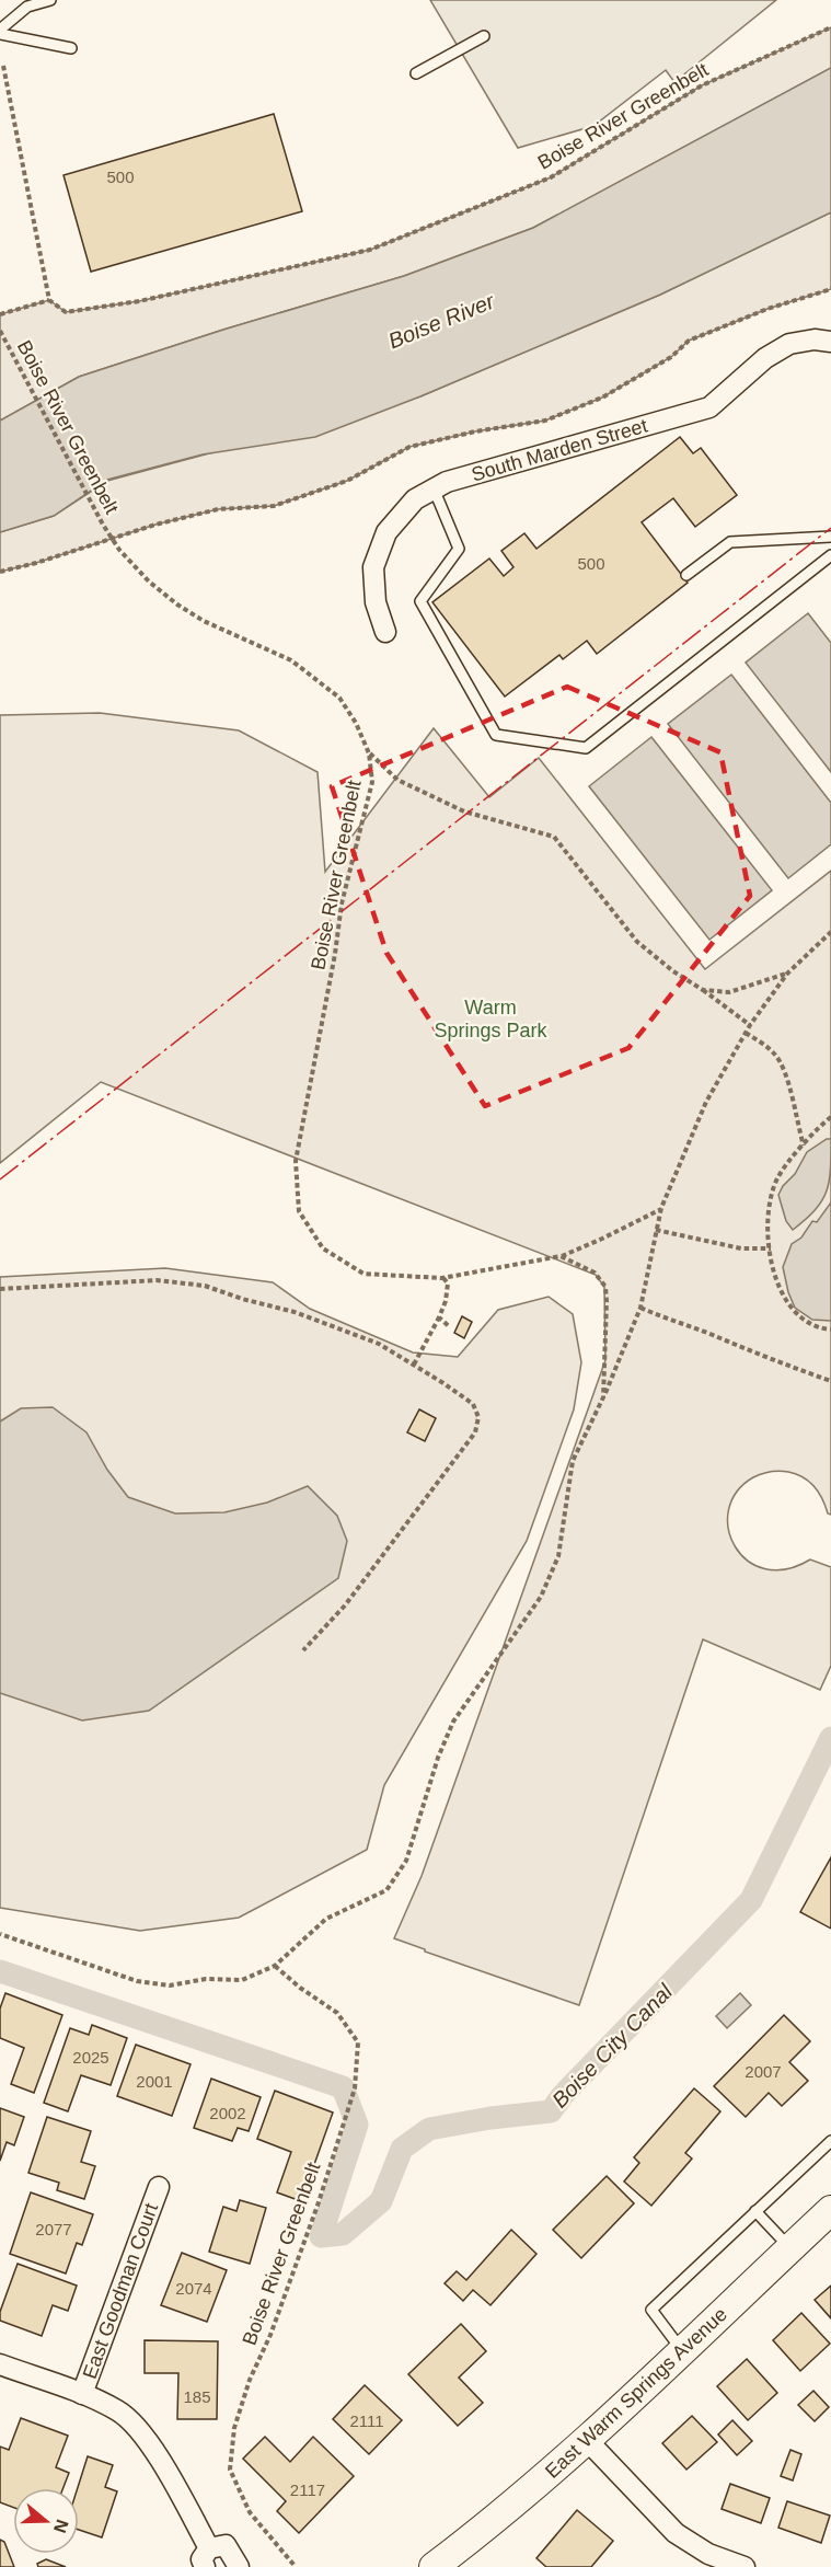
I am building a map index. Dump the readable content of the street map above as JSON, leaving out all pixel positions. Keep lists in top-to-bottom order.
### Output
{
  "streets": {
    "street": ["South Marden Street", "East Goodman Court", "East Warm Springs Avenue"],
    "path": ["Boise River Greenbelt"]
  },
  "water": ["Boise River", "Boise City Canal"],
  "parks": ["Warm Springs Park"],
  "house_numbers": [
    "500",
    "500",
    "2025",
    "2007",
    "2001",
    "2002",
    "2077",
    "2074",
    "185",
    "2111",
    "2117"
  ],
  "north": "right"
}
